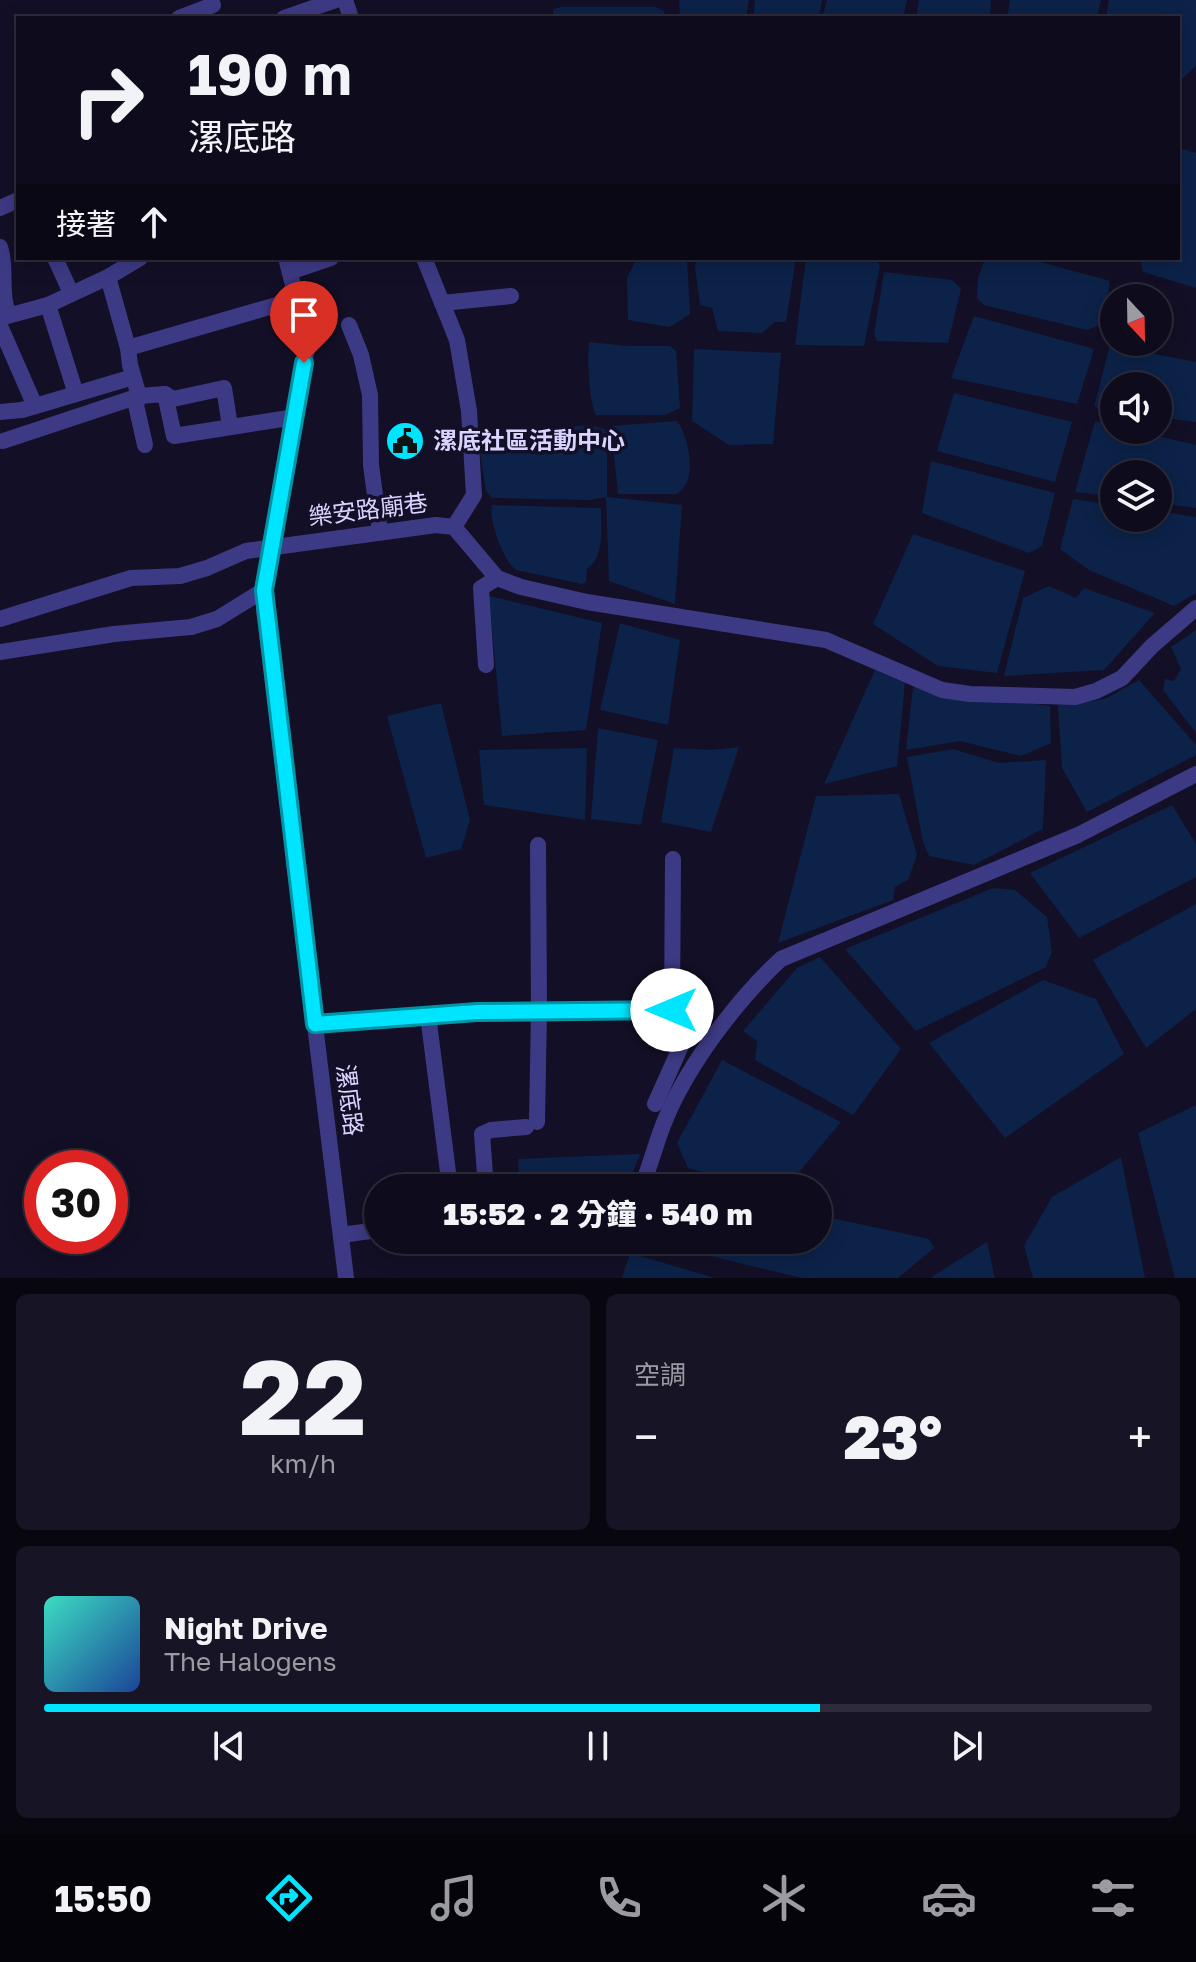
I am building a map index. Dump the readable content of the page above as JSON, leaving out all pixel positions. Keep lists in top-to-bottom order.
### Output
{
  "streets": {
    "street": ["樂安路廟巷", "漯底路"]
  },
  "crossings": [
    ["樂安路廟巷", "漯底路"]
  ],
  "places": {
    "public building": ["漯底社區活動中心"]
  },
  "north": "bottom",
  "page": {
    "turn": ["190 m", "漯底路"],
    "then": "接著",
    "limit": "30",
    "trip": "15:52 · 2 分鐘 · 540 m",
    "tile": [
      ["22", "km/h"],
      "空調"
    ],
    "heat": ["−", "23°", "+"],
    "song": ["Night Drive", "The Halogens"],
    "tabs": "15:50"
  }
}
